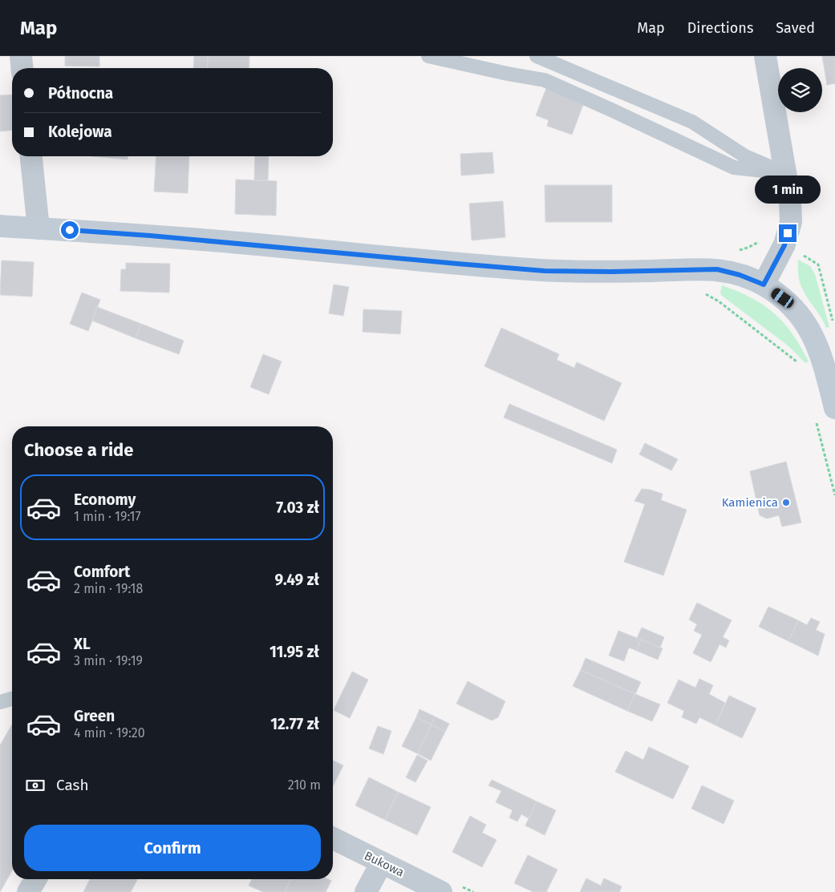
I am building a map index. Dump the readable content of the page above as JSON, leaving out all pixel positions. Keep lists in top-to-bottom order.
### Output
{
  "streets": {
    "street": ["Bukowa"]
  },
  "places": ["Kamienica"],
  "page": {
    "header": "Map",
    "nav": ["Map", "Directions", "Saved"],
    "banner": ["Północna", "Kolejowa"],
    "bubble": "1 min",
    "heading": "Choose a ride",
    "list": [
      {
        "name": "Economy",
        "note": "1 min · 19:17",
        "value": "7.03 zł"
      },
      {
        "name": "Comfort",
        "note": "2 min · 19:18",
        "value": "9.49 zł"
      },
      {
        "name": "XL",
        "note": "3 min · 19:19",
        "value": "11.95 zł"
      },
      {
        "name": "Green",
        "note": "4 min · 19:20",
        "value": "12.77 zł"
      }
    ],
    "pay": ["Cash", "210 m"],
    "buttons": "Confirm"
  }
}
